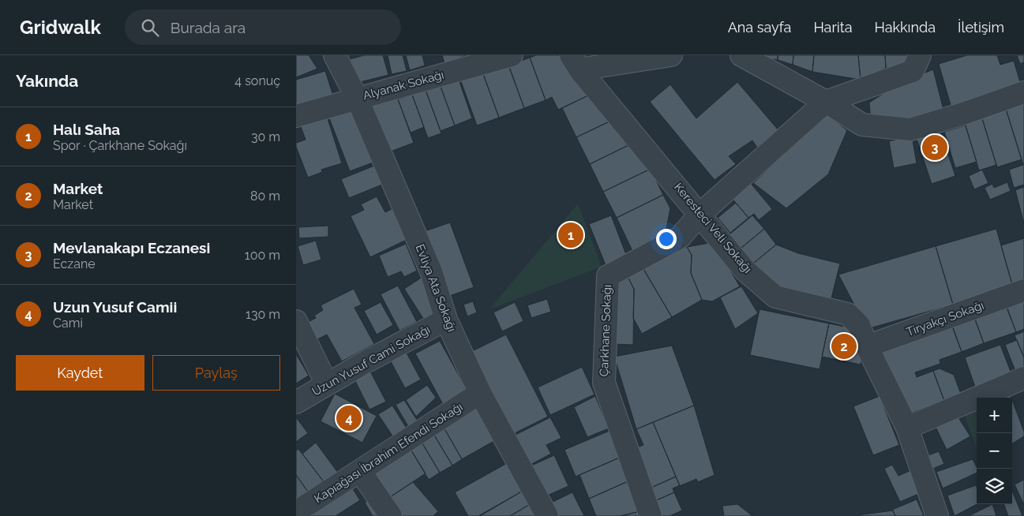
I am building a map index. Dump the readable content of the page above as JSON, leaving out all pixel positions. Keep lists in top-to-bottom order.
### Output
{
  "streets": {
    "street": [
      "Alyanak Sokağı",
      "Keresteci Veli Sokağı",
      "Evliya Ata Sokağı",
      "Tiryakçı Sokağı",
      "Çarkhane Sokağı",
      "Uzun Yusuf Cami Sokağı",
      "Kapıağası İbrahim Efendi Sokağı"
    ]
  },
  "crossings": [
    ["Alyanak Sokağı", "Evliya Ata Sokağı"],
    ["Keresteci Veli Sokağı", "Tiryakçı Sokağı"],
    ["Keresteci Veli Sokağı", "Çarkhane Sokağı"],
    ["Evliya Ata Sokağı", "Uzun Yusuf Cami Sokağı"],
    ["Evliya Ata Sokağı", "Kapıağası İbrahim Efendi Sokağı"]
  ],
  "page": {
    "header": "Gridwalk",
    "search": "Burada ara",
    "nav": [
      "Ana sayfa",
      "Harita",
      "Hakkında",
      "İletişim"
    ],
    "heading": ["Yakında", "4 sonuç"],
    "list": [
      {
        "mark": "1",
        "name": "Halı Saha",
        "note": "Spor · Çarkhane Sokağı",
        "value": "30 m"
      },
      {
        "mark": "2",
        "name": "Market",
        "note": "Market",
        "value": "80 m"
      },
      {
        "mark": "3",
        "name": "Mevlanakapı Eczanesi",
        "note": "Eczane",
        "value": "100 m"
      },
      {
        "mark": "4",
        "name": "Uzun Yusuf Camii",
        "note": "Cami",
        "value": "130 m"
      }
    ],
    "pins": [
      "3",
      "1",
      "2",
      "4"
    ],
    "buttons": ["Kaydet", "Paylaş"],
    "map_buttons": ["+", "−"]
  }
}
